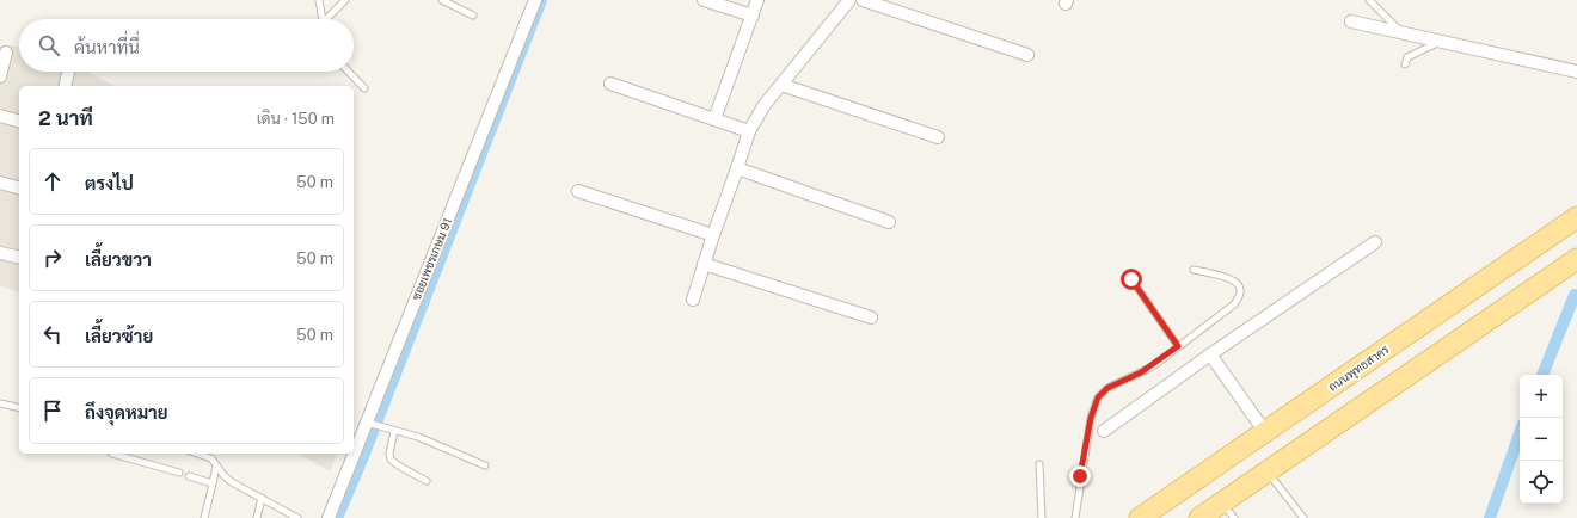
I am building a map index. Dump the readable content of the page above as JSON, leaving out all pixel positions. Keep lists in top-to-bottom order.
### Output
{
  "streets": {
    "main road": ["ถนนพุทธสาคร"],
    "street": ["ซอยเพชรเกษม 91"]
  },
  "page": {
    "search": "ค้นหาที่นี่",
    "heading": ["2 นาที", "เดิน · 150 m"],
    "list": [
      ["ตรงไป", "50 m"],
      ["เลี้ยวขวา", "50 m"],
      ["เลี้ยวซ้าย", "50 m"],
      "ถึงจุดหมาย"
    ],
    "map_buttons": ["+", "−"]
  }
}
